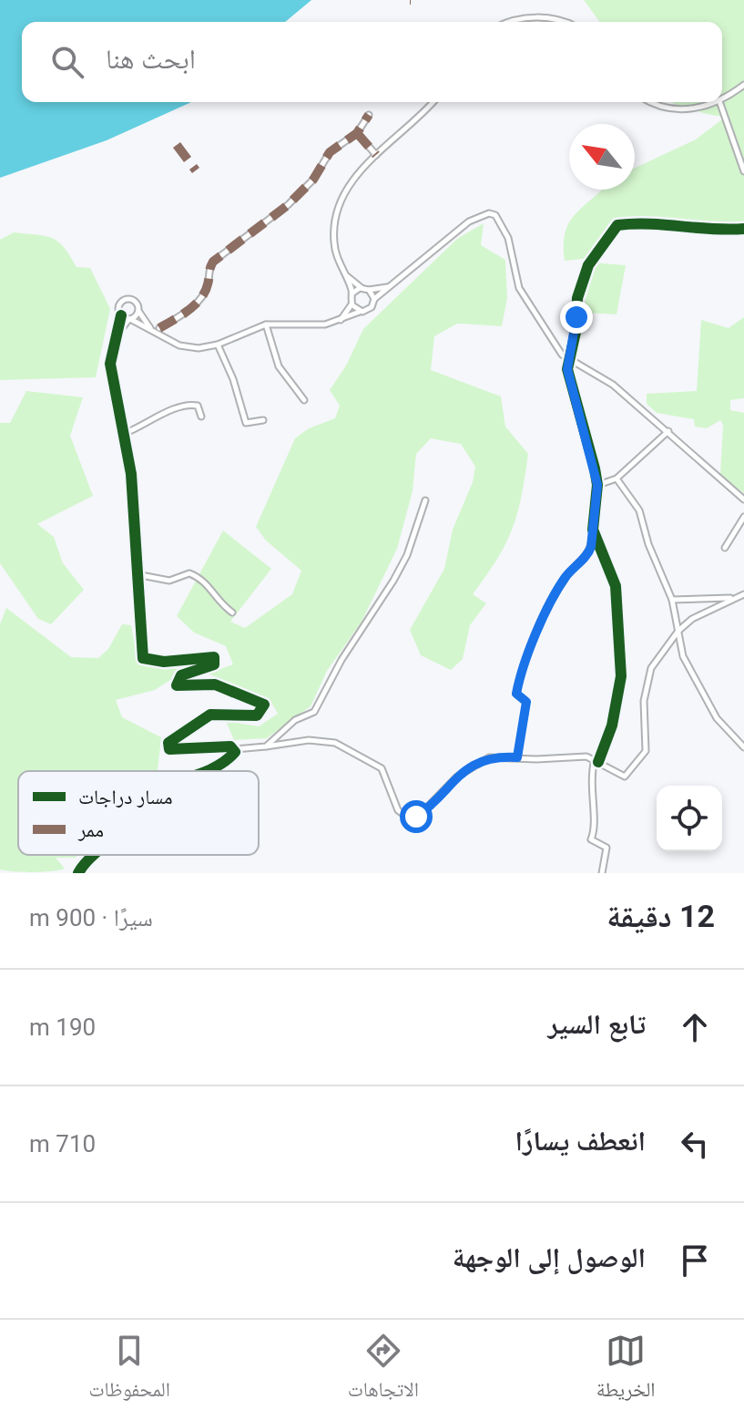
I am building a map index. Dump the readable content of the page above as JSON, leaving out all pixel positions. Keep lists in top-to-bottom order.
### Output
{
  "legend": ["مسار دراجات", "ممر"],
  "north": "top left",
  "page": {
    "search": "ابحث هنا",
    "heading": ["12 دقيقة", "سيرًا · 900 m"],
    "list": [
      ["تابع السير", "190 m"],
      ["انعطف يسارًا", "710 m"],
      "الوصول إلى الوجهة"
    ],
    "nav": ["الخريطة", "الاتجاهات", "المحفوظات"]
  }
}
